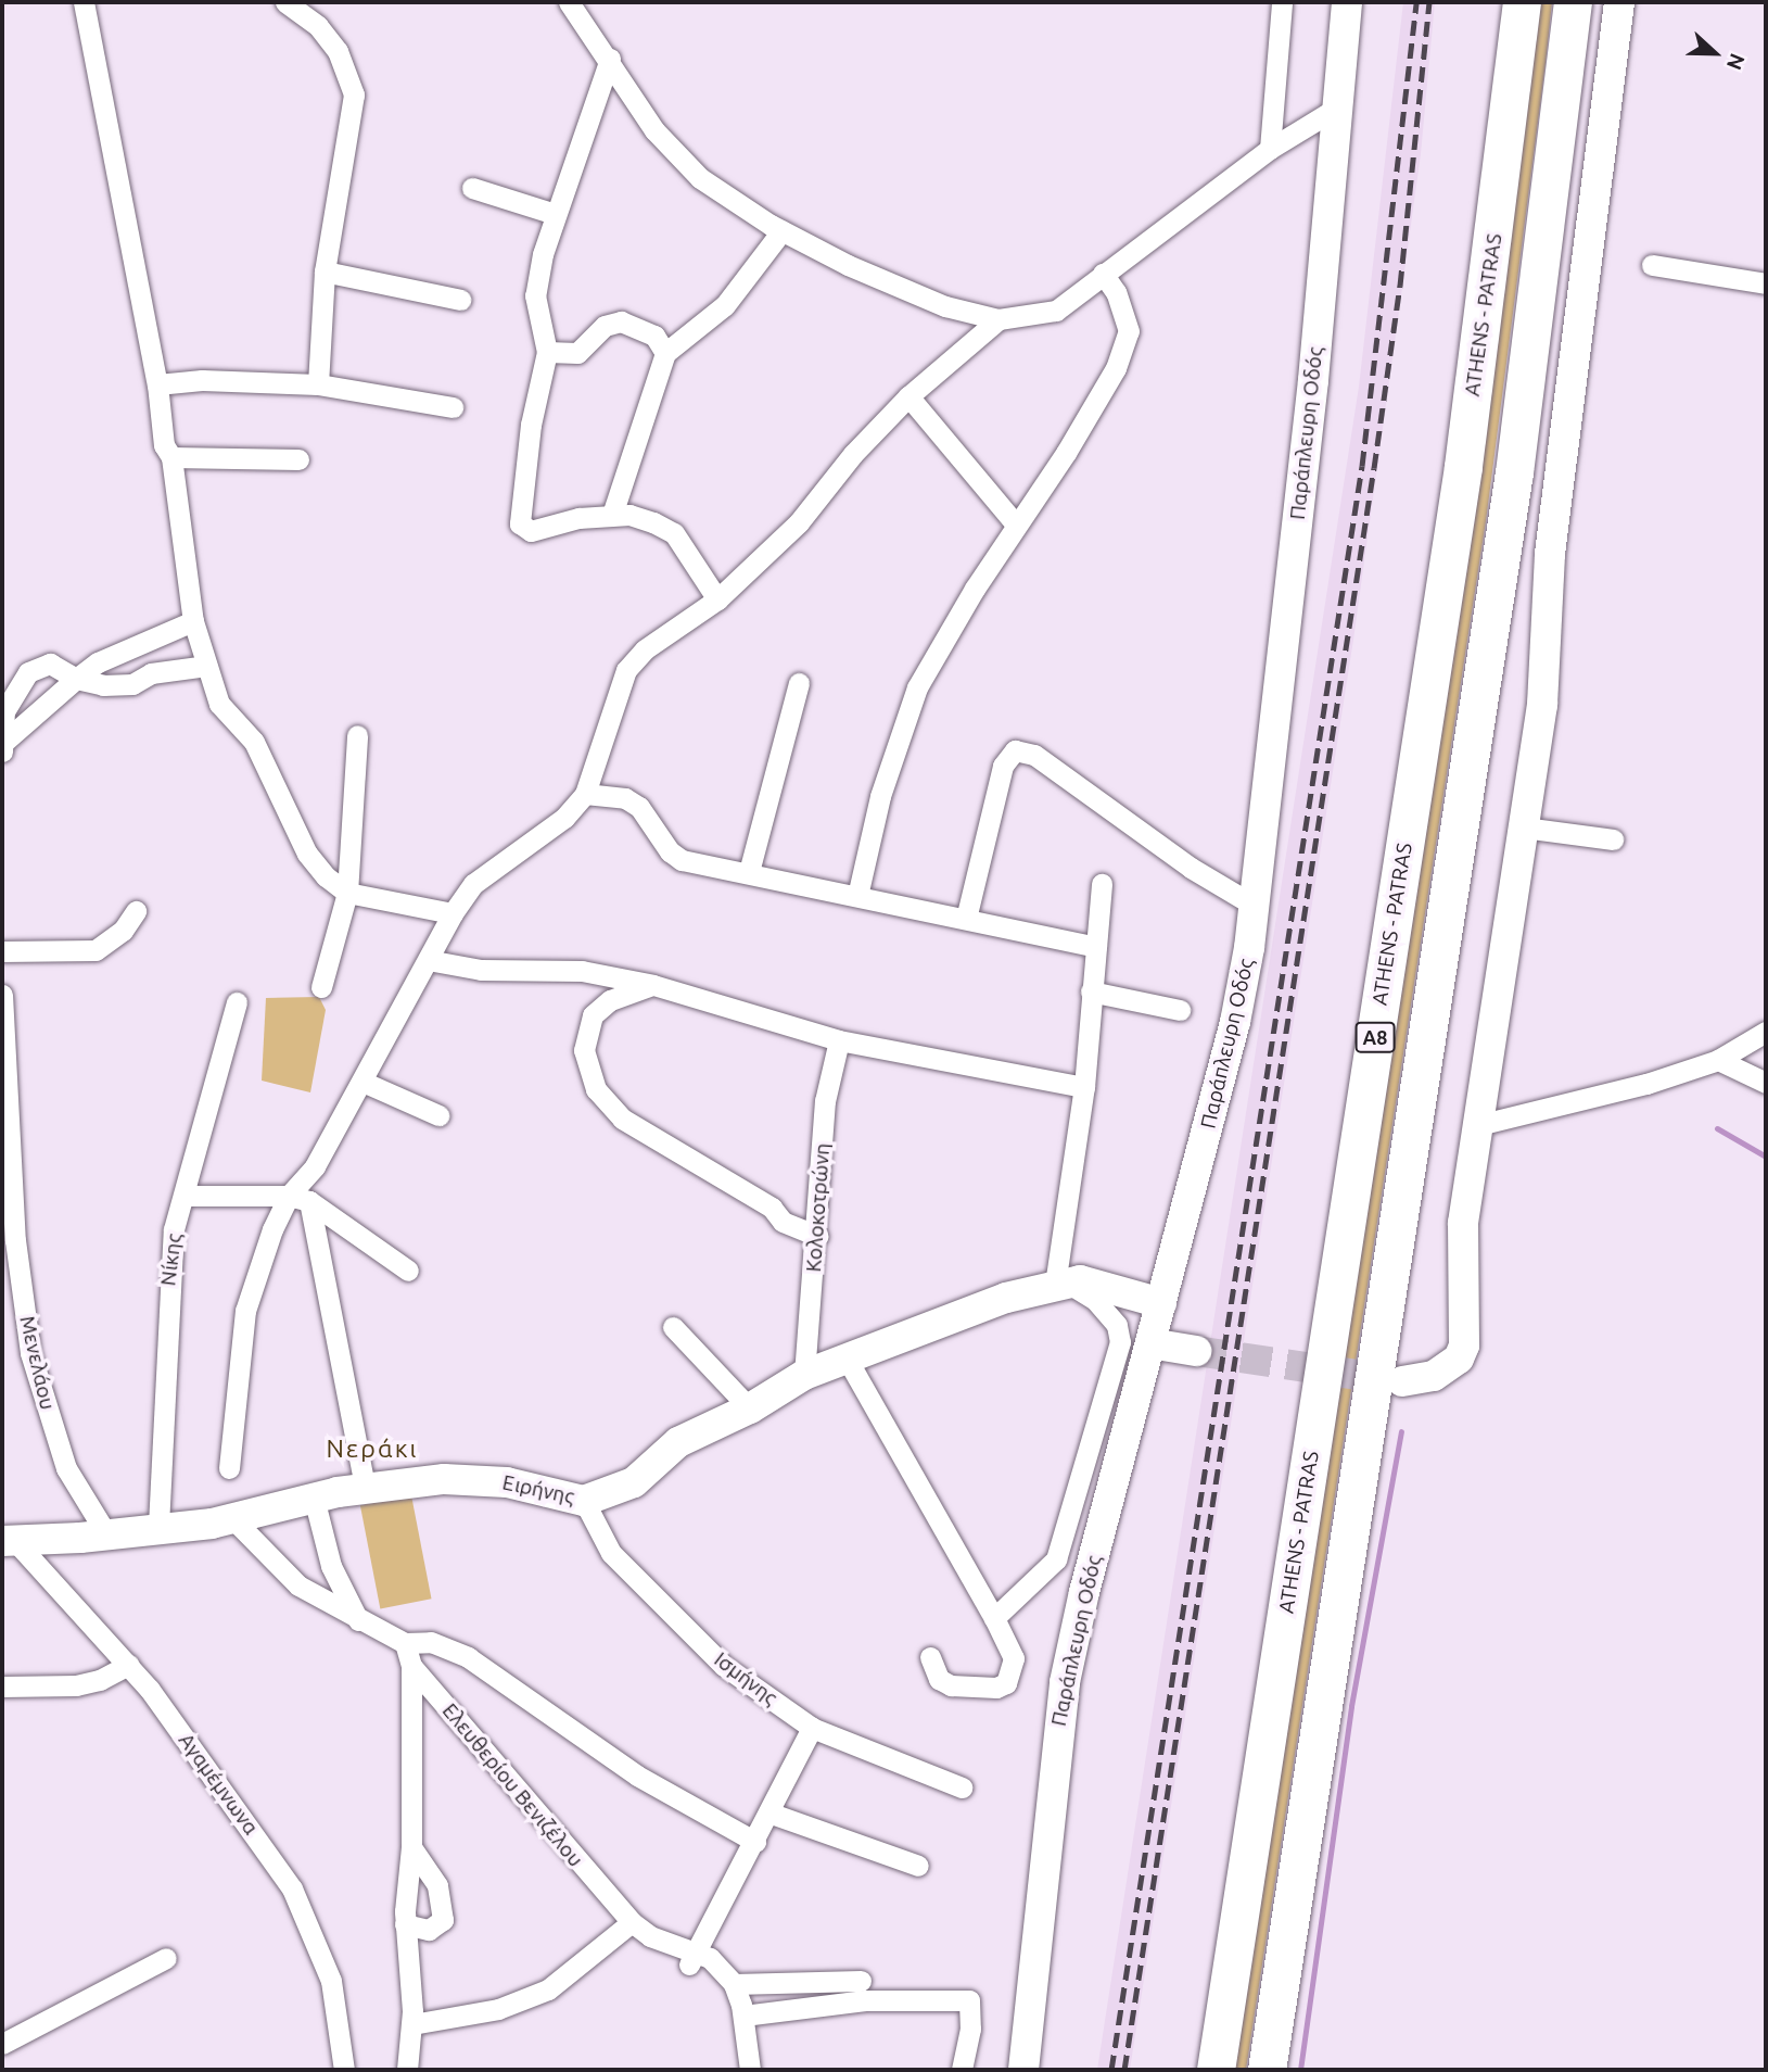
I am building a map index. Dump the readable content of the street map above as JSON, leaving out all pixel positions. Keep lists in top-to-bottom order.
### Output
{
  "streets": {
    "highway": ["ATHENS - PATRAS", "Α8"],
    "street": [
      "Παράπλευρη Οδός",
      "Κολοκοτρώνη",
      "Νίκης",
      "Μενελάου",
      "Ειρήνης",
      "Ισμήνης",
      "Αγαμέμνωνα",
      "Ελευθερίου Βενιζέλου"
    ]
  },
  "crossings": [
    ["Παράπλευρη Οδός", "Ειρήνης"],
    ["Κολοκοτρώνη", "Ειρήνης"],
    ["Νίκης", "Ειρήνης"],
    ["Μενελάου", "Ειρήνης"],
    ["Ειρήνης", "Ισμήνης"],
    ["Ειρήνης", "Αγαμέμνωνα"]
  ],
  "districts": ["Νεράκι"],
  "north": "right"
}
